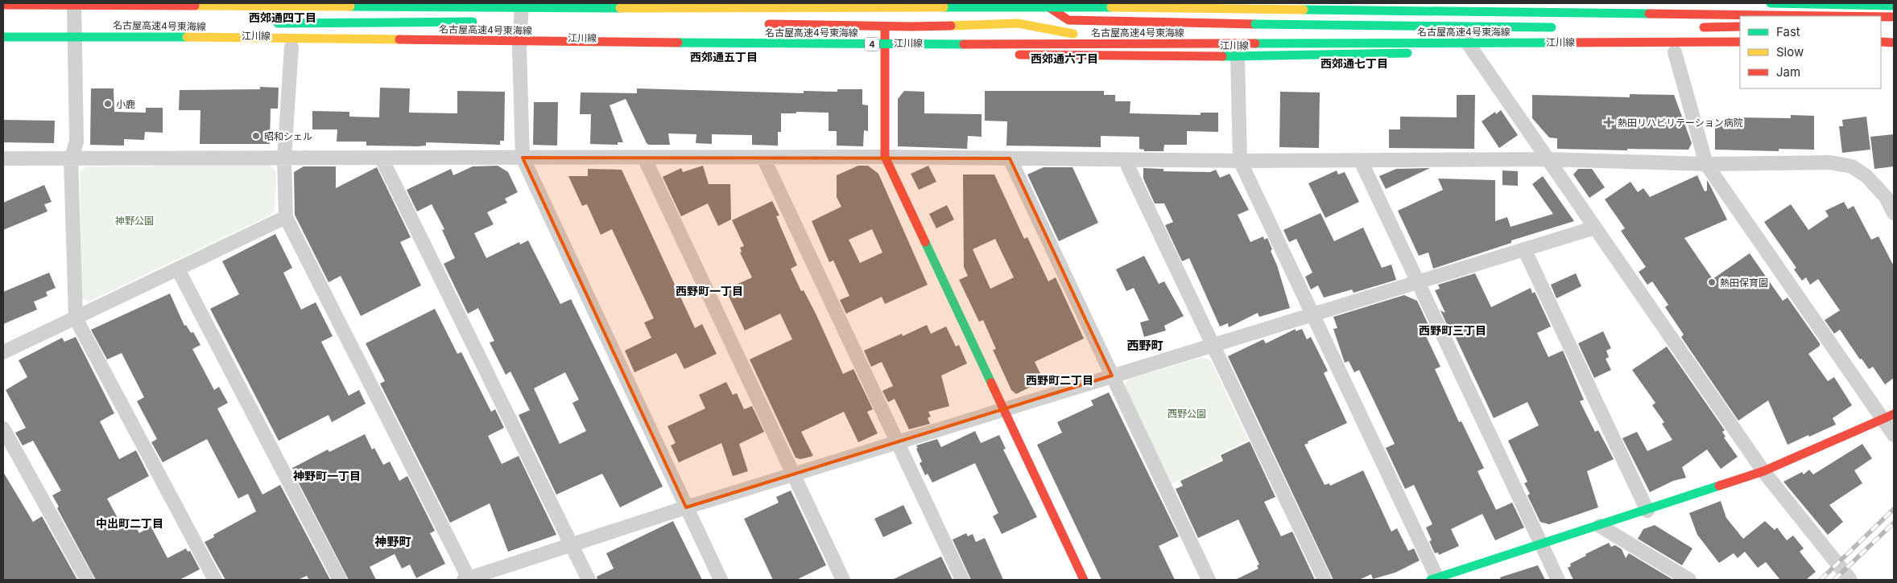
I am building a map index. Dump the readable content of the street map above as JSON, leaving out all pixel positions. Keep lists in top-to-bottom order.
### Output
{
  "streets": {
    "main road": ["名古屋高速4号東海線", "江川線", "4"]
  },
  "districts": [
    "西郊通四丁目",
    "西郊通五丁目",
    "西郊通六丁目",
    "西郊通七丁目",
    "西野町一丁目",
    "西野町三丁目",
    "西野町",
    "西野町二丁目",
    "神野町一丁目",
    "中出町二丁目",
    "神野町"
  ],
  "parks": ["神野公園", "西野公園"],
  "places": {
    "other": ["小鹿", "昭和シェル", "熱田保育園"],
    "health": ["熱田リハビリテーション病院"]
  },
  "legend": ["Fast", "Slow", "Jam"]
}
